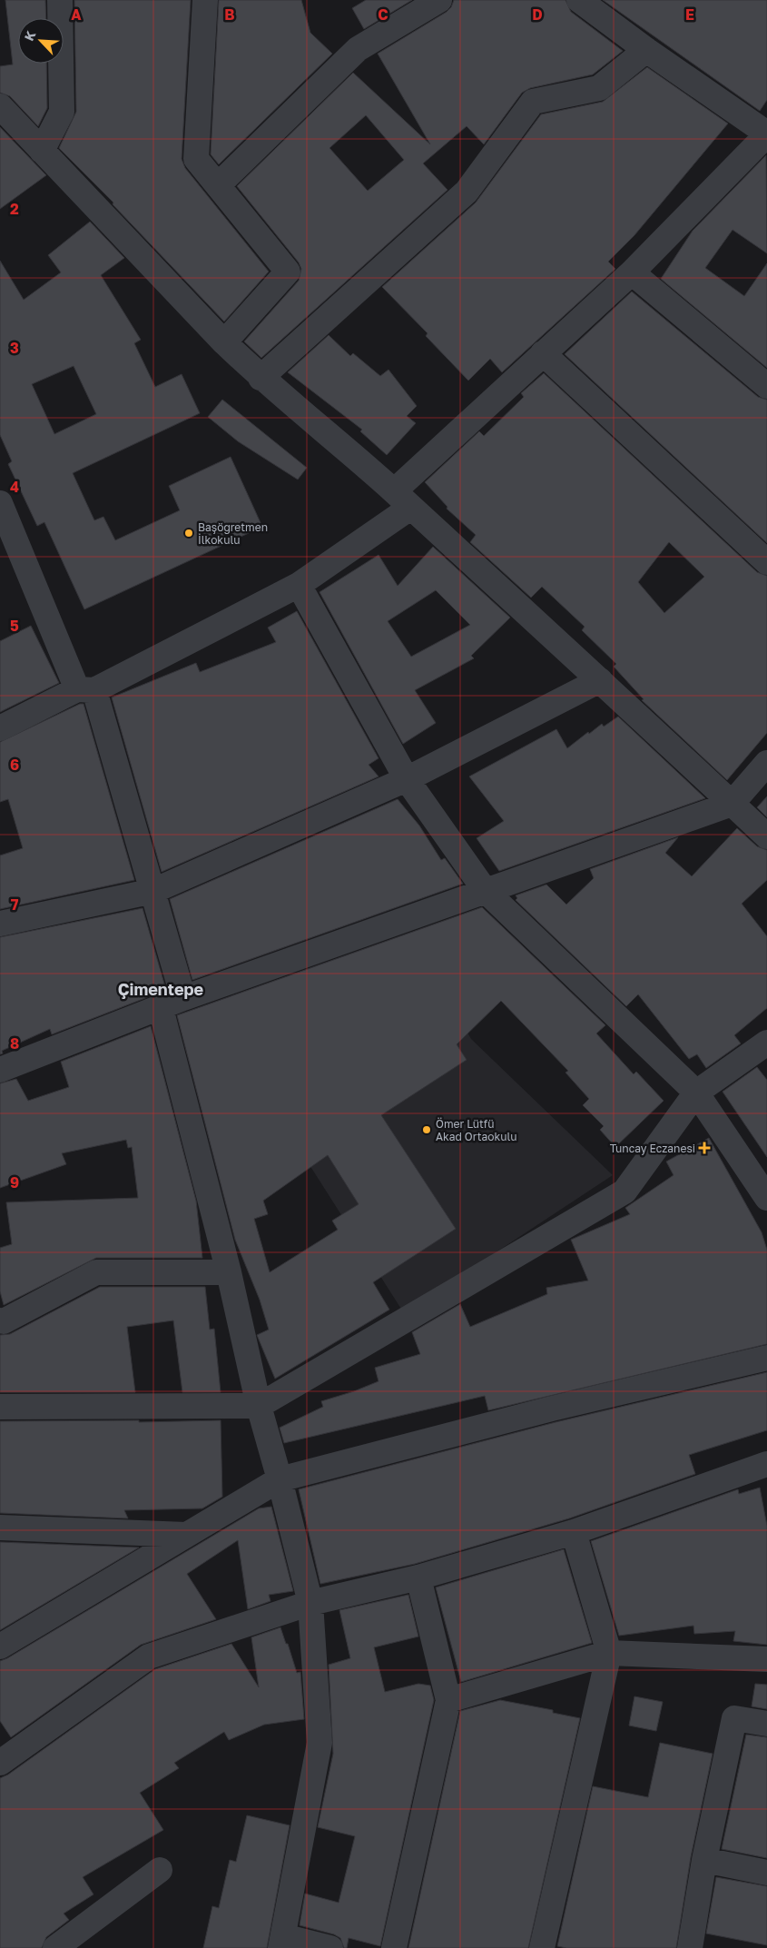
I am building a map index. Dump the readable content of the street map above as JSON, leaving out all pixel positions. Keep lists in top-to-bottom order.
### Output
{
  "districts": ["Çimentepe"],
  "places": {
    "other": ["Başöğretmen İlkokulu", "Ömer Lütfü Akad Ortaokulu"],
    "health": ["Tuncay Eczanesi"]
  },
  "north": "top left",
  "grid": {
    "columns": [
      "A",
      "B",
      "C",
      "D",
      "E"
    ],
    "rows": [
      "2",
      "3",
      "4",
      "5",
      "6",
      "7",
      "8",
      "9"
    ]
  }
}
